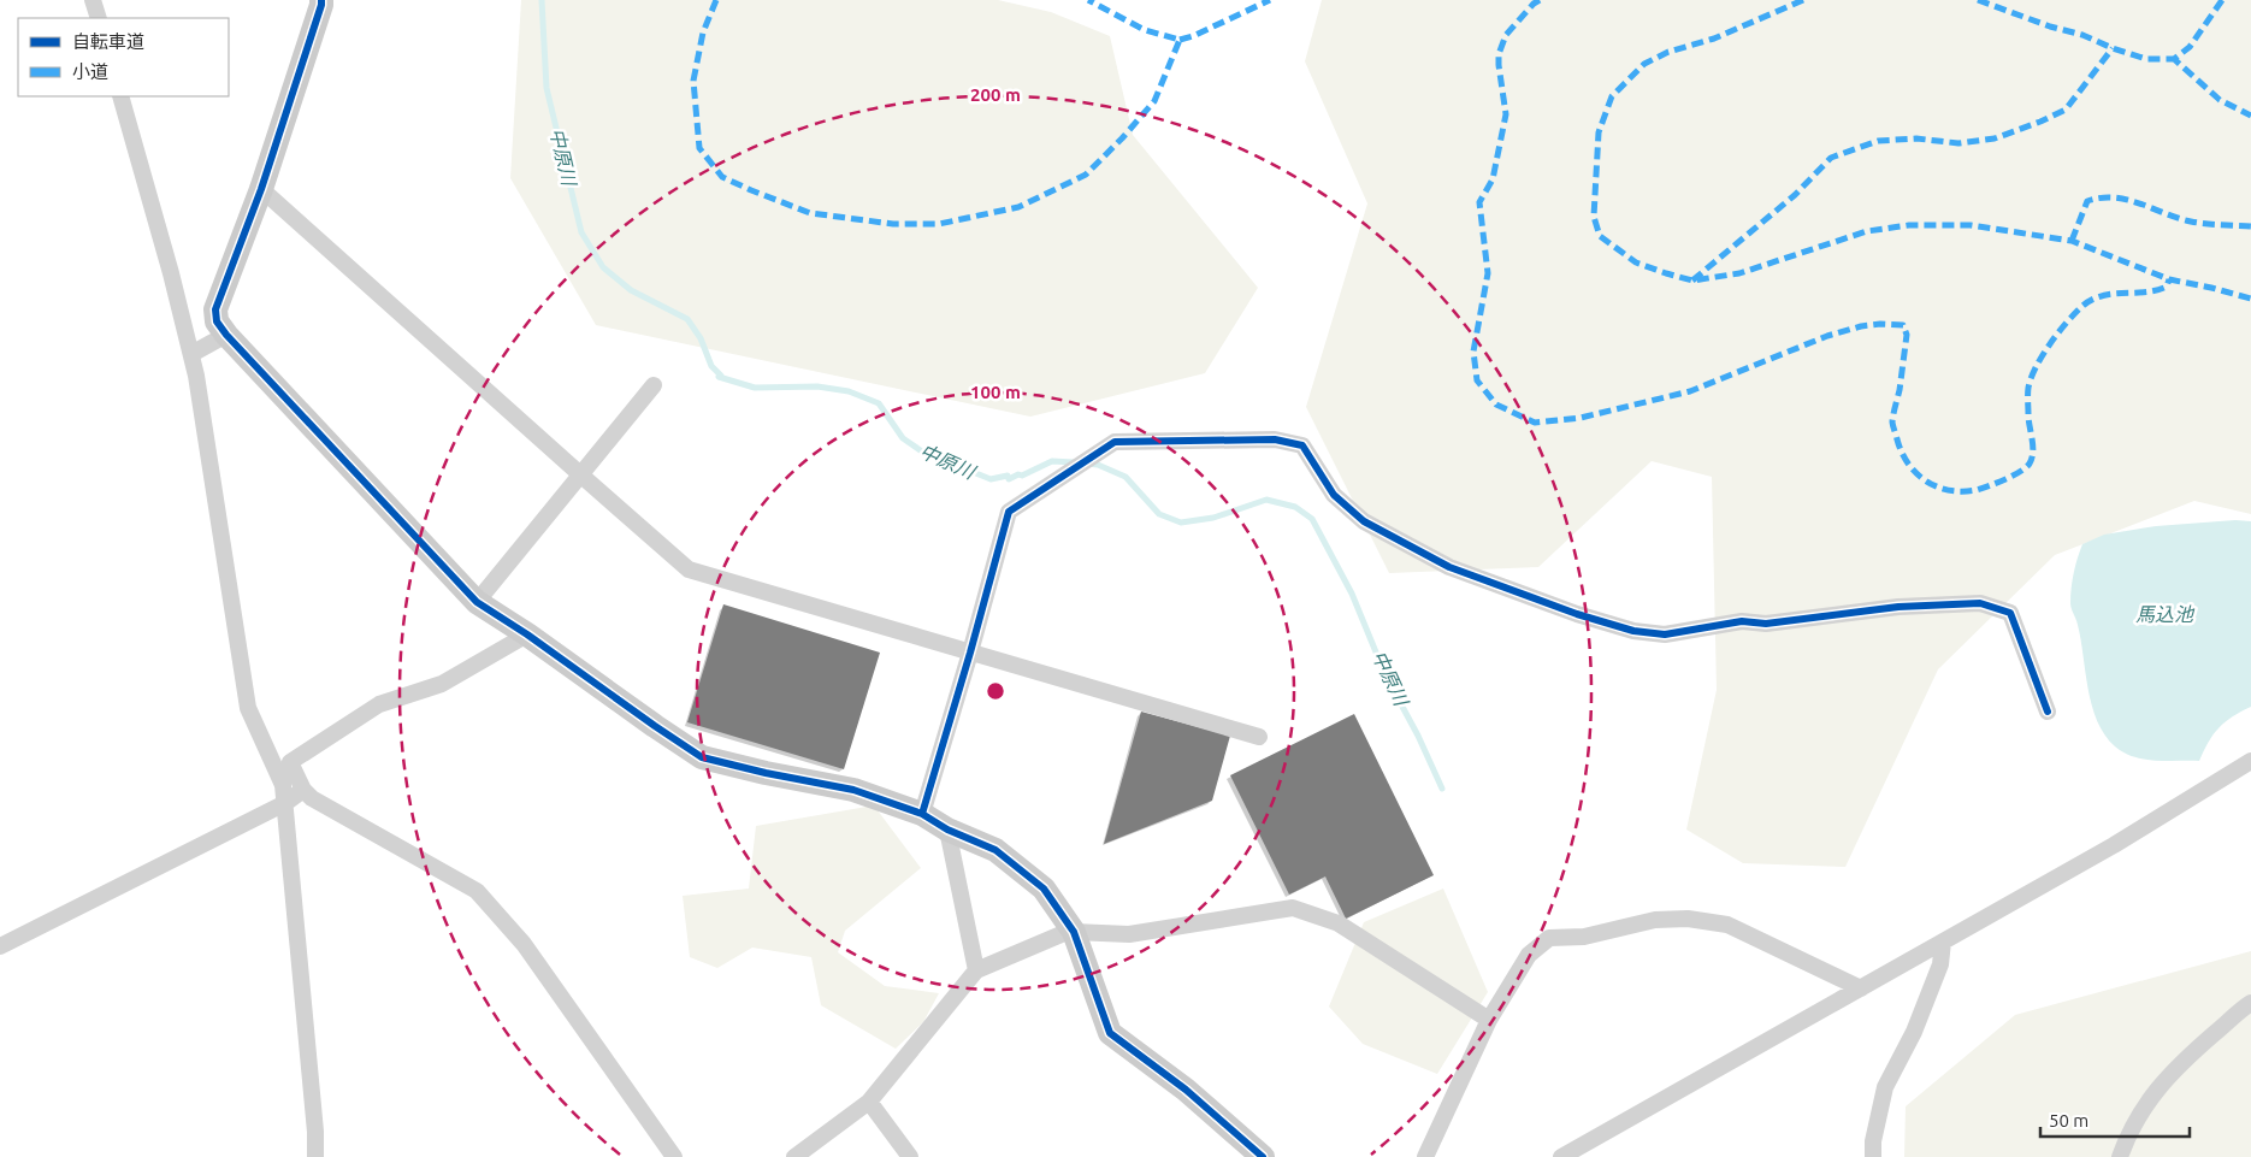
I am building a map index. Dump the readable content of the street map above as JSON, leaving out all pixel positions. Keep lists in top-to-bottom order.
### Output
{
  "water": ["中原川", "馬込池"],
  "legend": ["自転車道", "小道"],
  "scale_bar": "50 m",
  "rings": ["200 m", "100 m"]
}
